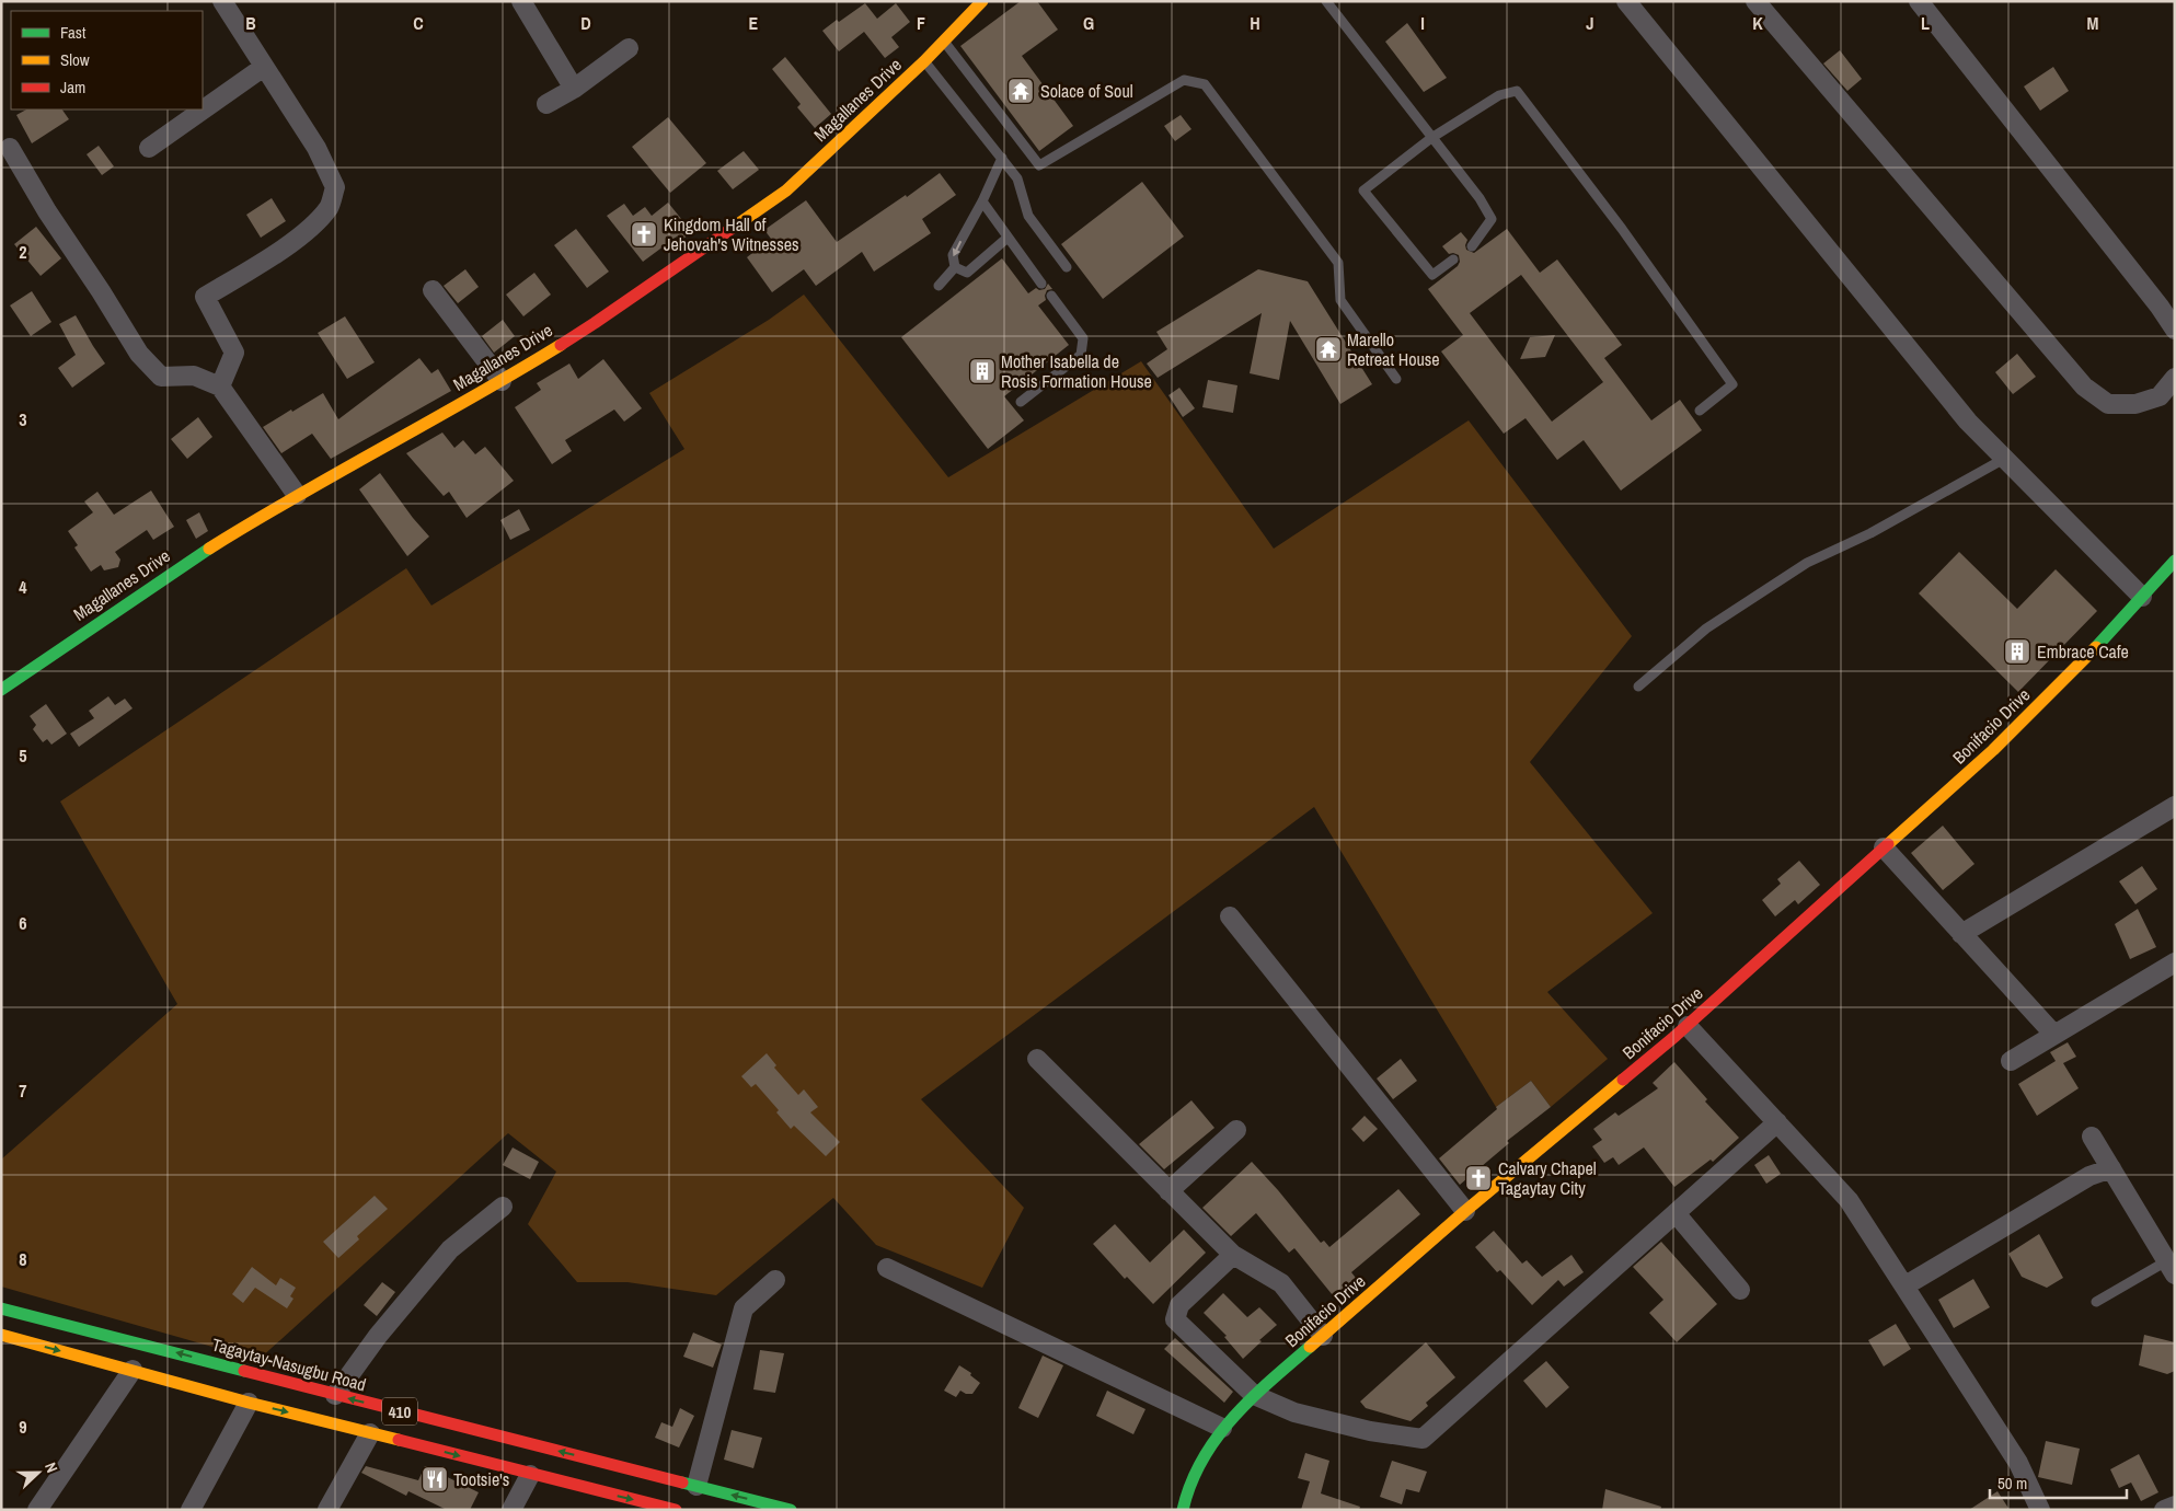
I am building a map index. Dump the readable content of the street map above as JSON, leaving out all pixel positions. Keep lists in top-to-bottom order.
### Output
{
  "streets": {
    "street": [
      "Magallanes Drive",
      "Bonifacio Drive",
      "Tagaytay-Nasugbu Road",
      "410"
    ]
  },
  "places": {
    "temple": ["Solace of Soul", "Marello Retreat House"],
    "church": ["Kingdom Hall of Jehovah's Witnesses", "Calvary Chapel Tagaytay City"],
    "building": ["Mother Isabella de Rosis Formation House", "Embrace Cafe"],
    "restaurant": ["Tootsie's"]
  },
  "legend": ["Fast", "Slow", "Jam"],
  "scale_bar": "50 m",
  "north": "right",
  "grid": {
    "columns": [
      "B",
      "C",
      "D",
      "E",
      "F",
      "G",
      "H",
      "I",
      "J",
      "K",
      "L",
      "M"
    ],
    "rows": [
      "2",
      "3",
      "4",
      "5",
      "6",
      "7",
      "8",
      "9"
    ]
  }
}
